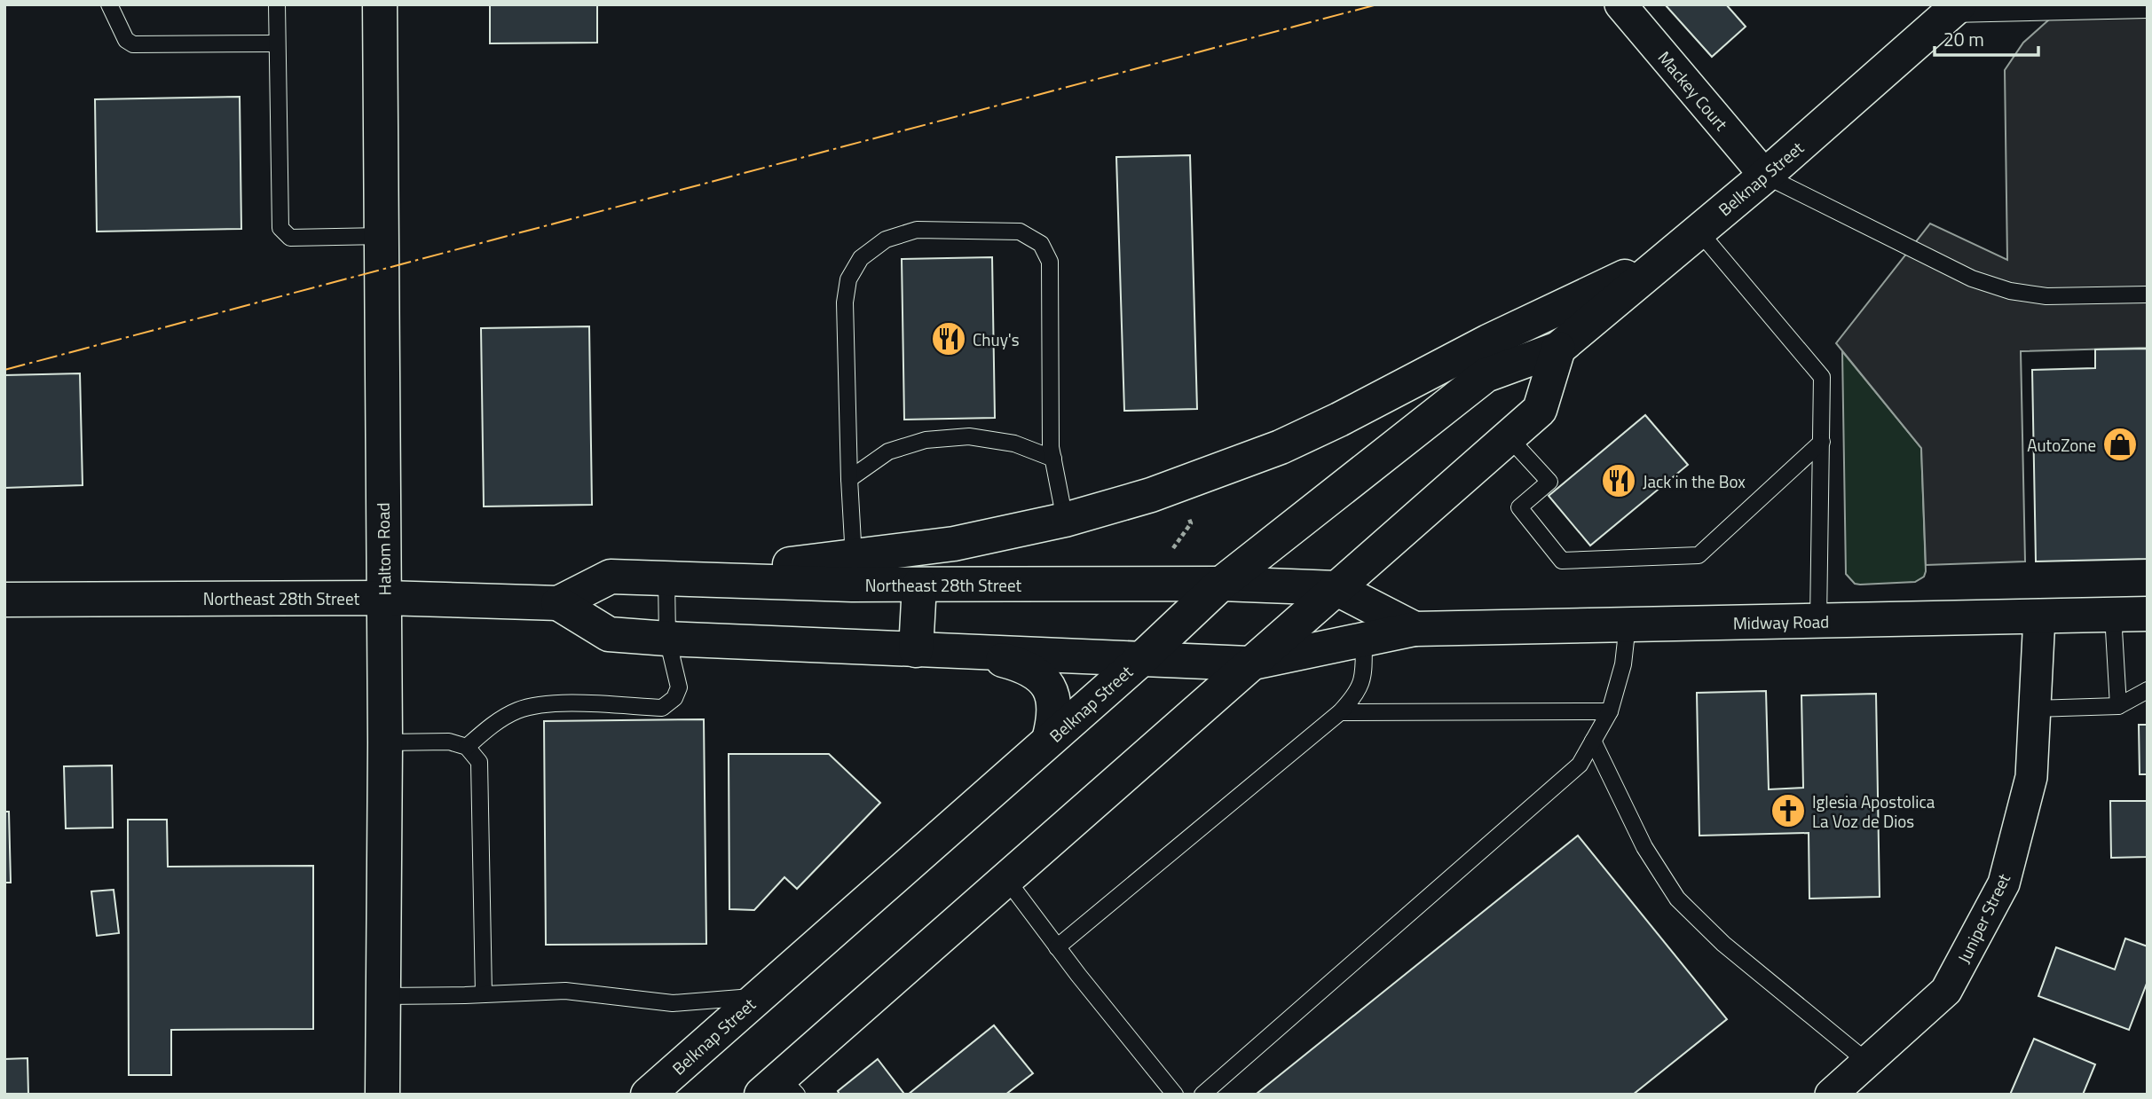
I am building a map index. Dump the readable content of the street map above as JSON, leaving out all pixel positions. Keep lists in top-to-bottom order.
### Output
{
  "streets": {
    "main road": [
      "Belknap Street",
      "Haltom Road",
      "Northeast 28th Street",
      "Midway Road"
    ],
    "street": ["Mackey Court", "Juniper Street"]
  },
  "crossings": [
    ["Mackey Court", "Belknap Street"],
    ["Belknap Street", "Northeast 28th Street"],
    ["Haltom Road", "Northeast 28th Street"],
    ["Northeast 28th Street", "Midway Road"],
    ["Midway Road", "Juniper Street"]
  ],
  "places": {
    "restaurant": ["Chuy's", "Jack in the Box"],
    "shop": ["AutoZone"],
    "church": ["Iglesia Apostolica La Voz de Dios"]
  },
  "scale_bar": "20 m"
}
